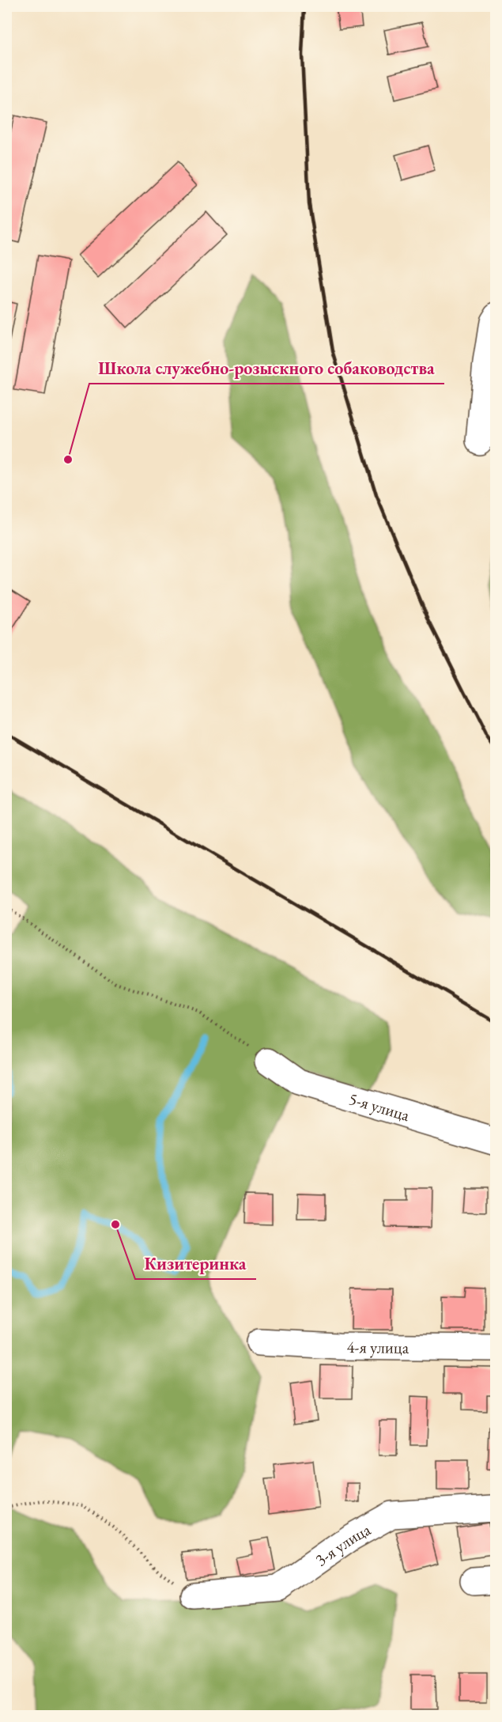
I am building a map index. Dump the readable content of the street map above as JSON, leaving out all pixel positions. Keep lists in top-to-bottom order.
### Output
{
  "streets": {
    "street": ["5-я улица", "4-я улица", "3-я улица"]
  },
  "places": ["Школа служебно-розыскного собаководства", "Кизитеринка"]
}
